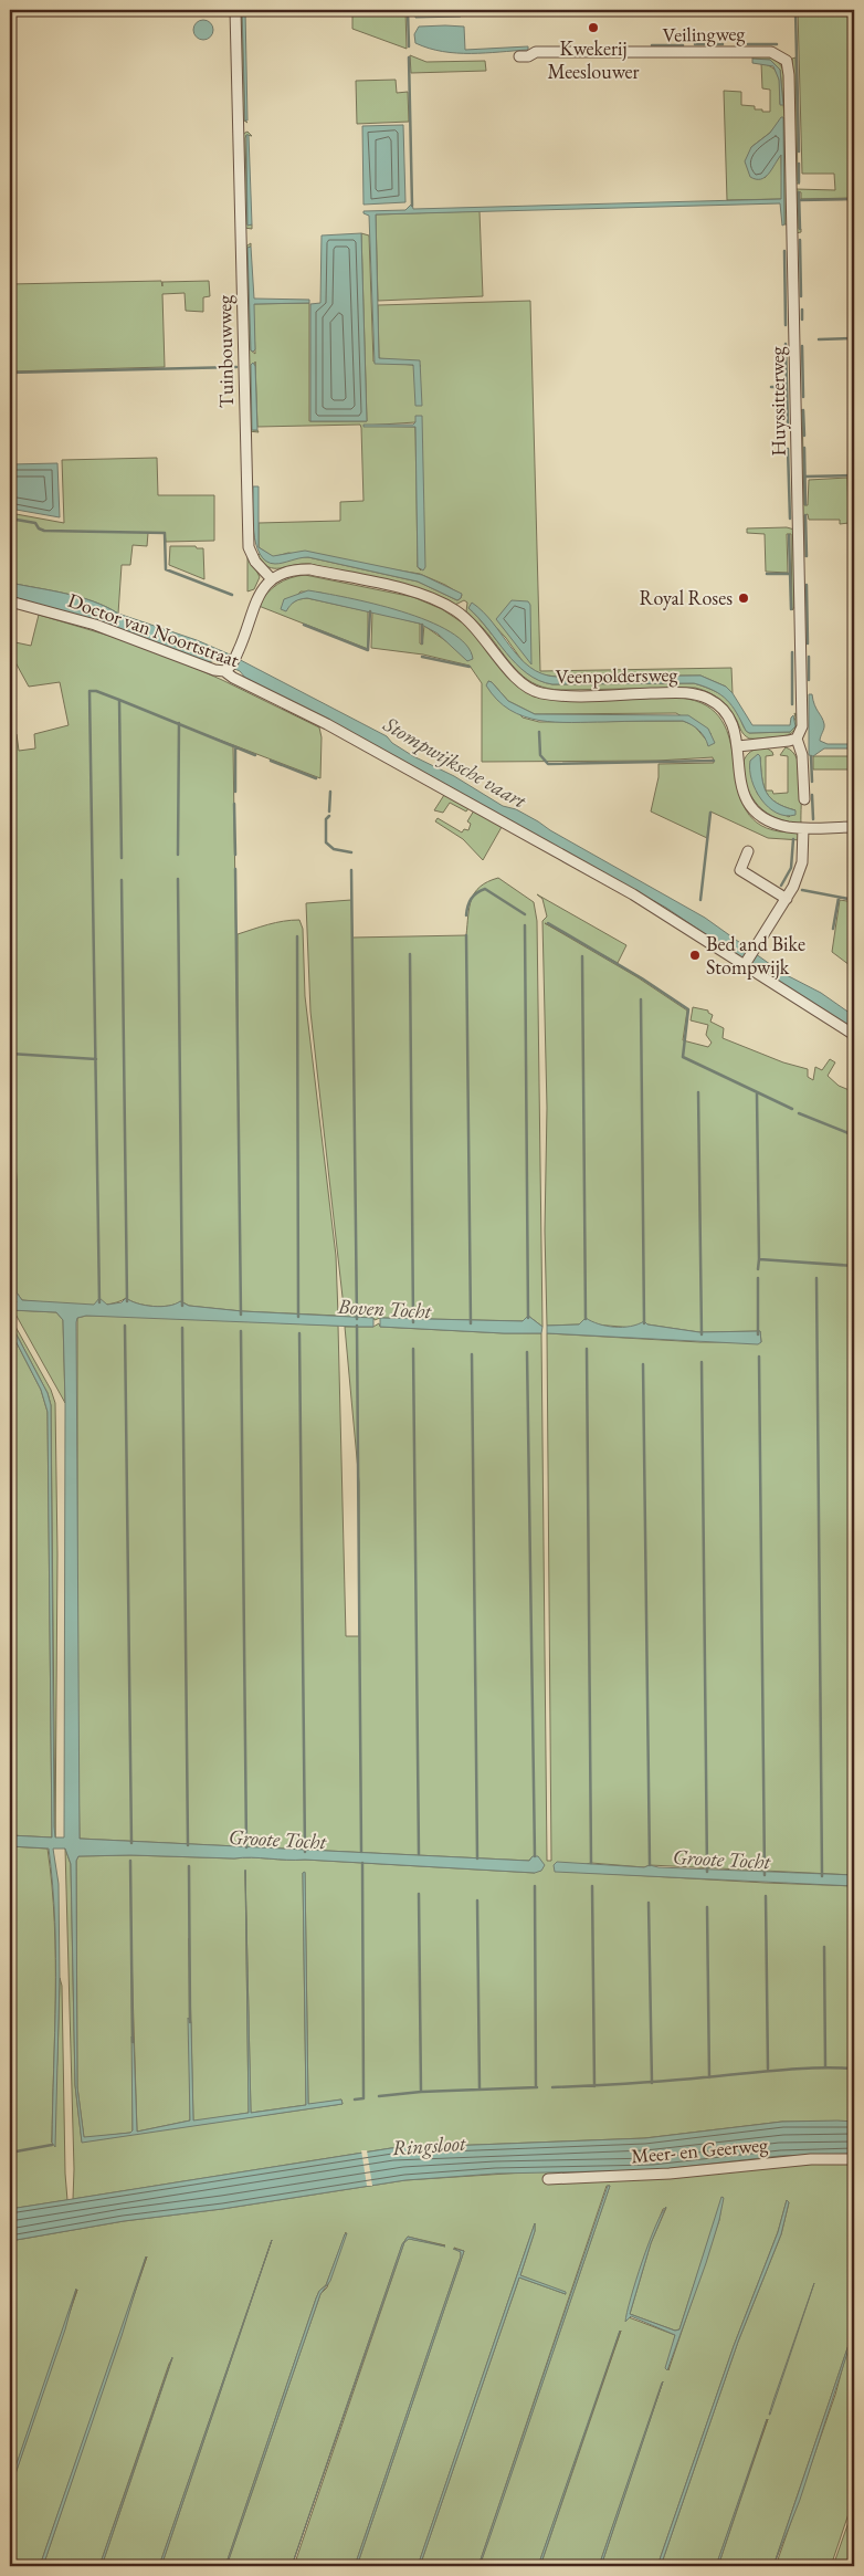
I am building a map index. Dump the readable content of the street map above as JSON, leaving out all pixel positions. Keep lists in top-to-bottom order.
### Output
{
  "streets": {
    "street": [
      "Veilingweg",
      "Tuinbouwweg",
      "Huyssitterweg",
      "Doctor van Noortstraat",
      "Veenpoldersweg",
      "Meer- en Geerweg"
    ]
  },
  "crossings": [
    ["Veilingweg", "Huyssitterweg"],
    ["Tuinbouwweg", "Veenpoldersweg"]
  ],
  "water": [
    "Stompwijksche vaart",
    "Boven Tocht",
    "Groote Tocht",
    "Ringsloot"
  ],
  "places": ["Kwekerij Meeslouwer", "Royal Roses", "Bed and Bike Stompwijk"]
}
